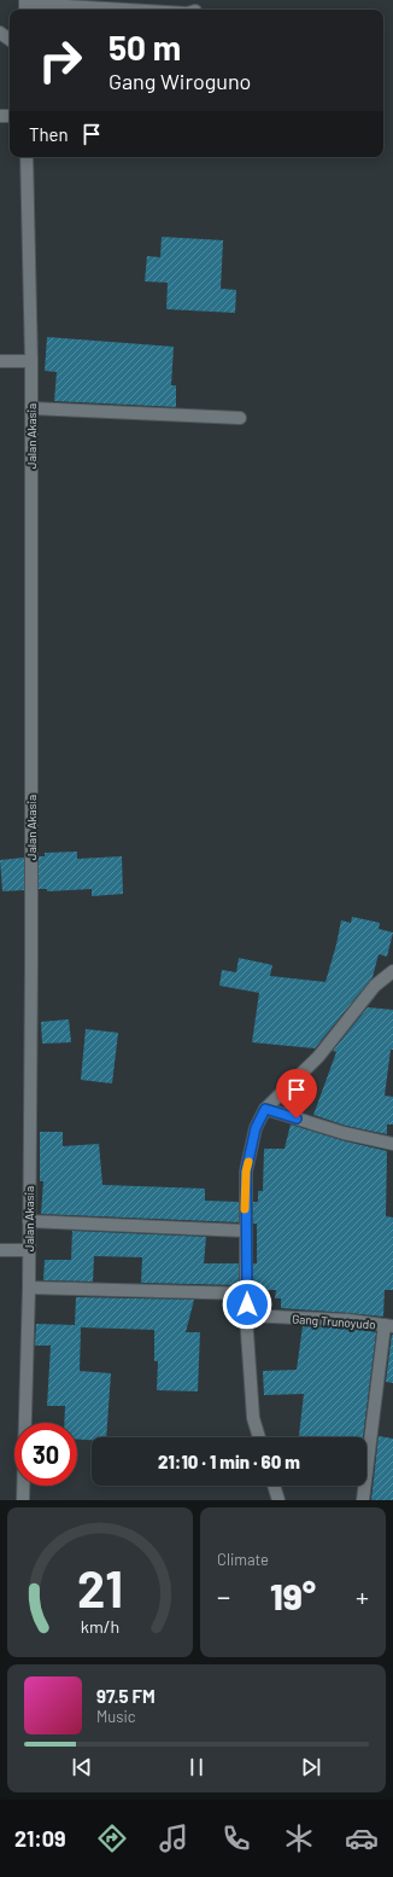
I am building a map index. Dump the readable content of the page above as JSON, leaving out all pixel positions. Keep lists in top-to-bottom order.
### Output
{
  "streets": {
    "street": ["Jalan Akasia", "Gang Trunoyudo"]
  },
  "page": {
    "turn": ["50 m", "Gang Wiroguno"],
    "then": "Then",
    "limit": "30",
    "trip": "21:10 · 1 min · 60 m",
    "tile": "Climate",
    "heat": ["−", "19°", "+"],
    "song": ["97.5 FM", "Music"],
    "tabs": "21:09",
    "gauge": ["21", "km/h"]
  }
}
